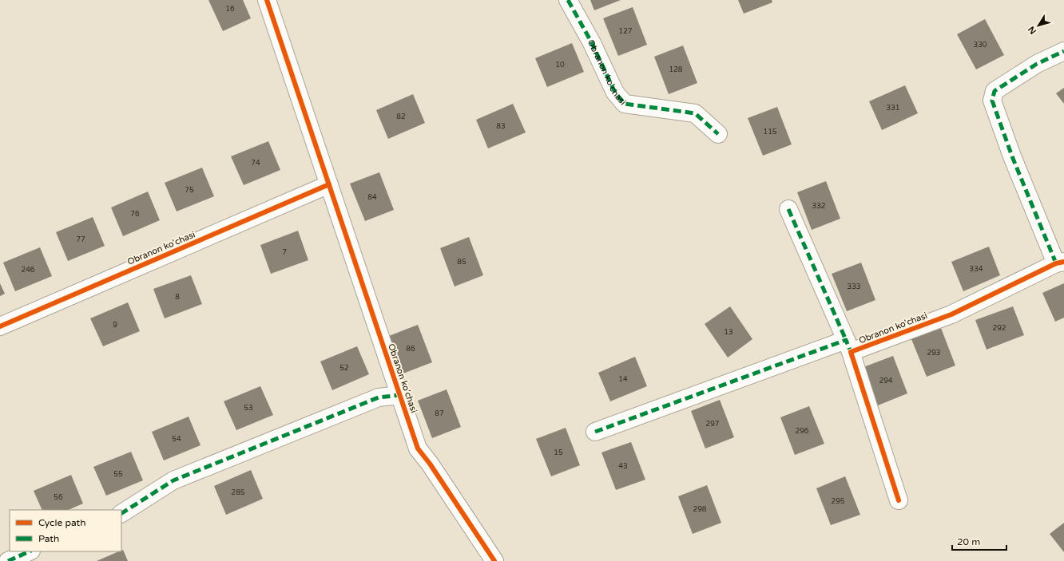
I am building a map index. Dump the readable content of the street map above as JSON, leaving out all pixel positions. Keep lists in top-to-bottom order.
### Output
{
  "streets": {
    "street": ["Obranon ko'chasi"]
  },
  "house_numbers": [
    "16",
    "127",
    "330",
    "10",
    "128",
    "331",
    "82",
    "83",
    "115",
    "74",
    "75",
    "84",
    "332",
    "76",
    "77",
    "7",
    "85",
    "334",
    "246",
    "333",
    "8",
    "9",
    "292",
    "13",
    "86",
    "293",
    "52",
    "14",
    "294",
    "53",
    "87",
    "297",
    "296",
    "54",
    "15",
    "43",
    "55",
    "285",
    "56",
    "295",
    "298"
  ],
  "legend": ["Cycle path", "Path"],
  "scale_bar": "20 m",
  "north": "bottom left"
}
